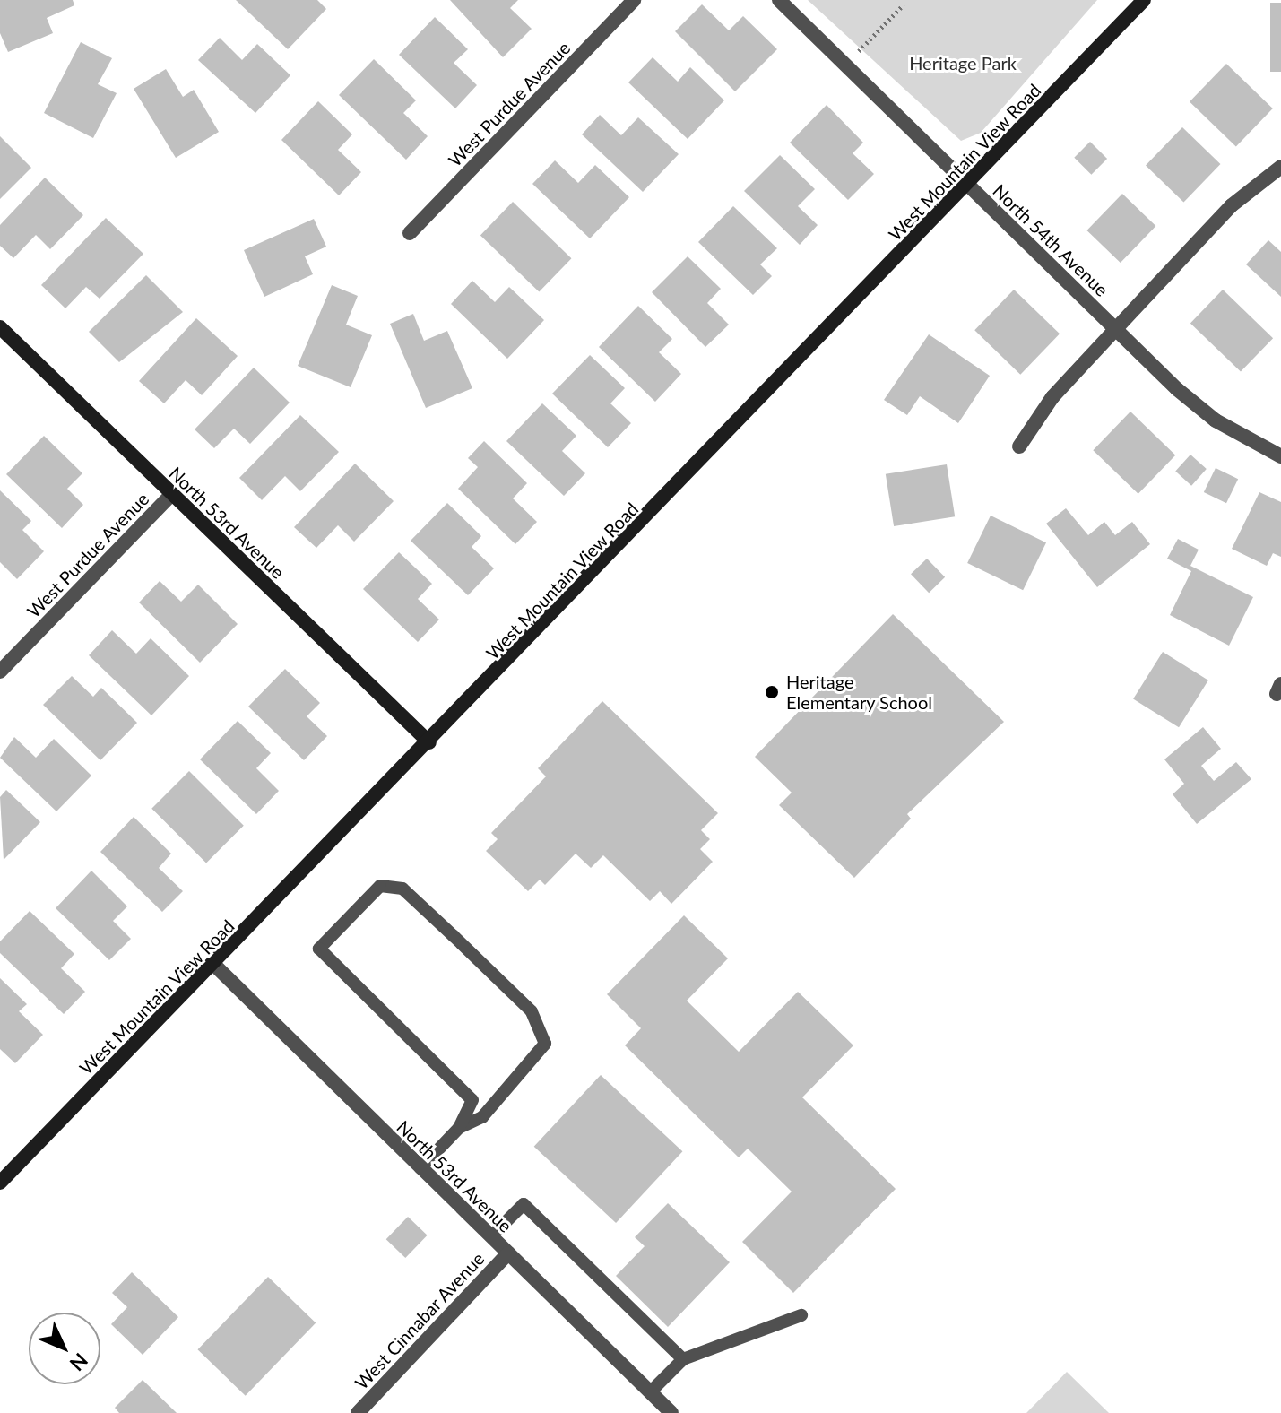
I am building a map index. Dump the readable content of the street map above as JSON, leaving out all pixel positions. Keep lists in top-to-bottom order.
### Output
{
  "streets": {
    "street": [
      "West Purdue Avenue",
      "West Mountain View Road",
      "North 54th Avenue",
      "North 53rd Avenue",
      "West Cinnabar Avenue"
    ]
  },
  "crossings": [
    ["West Purdue Avenue", "North 53rd Avenue"],
    ["West Mountain View Road", "North 54th Avenue"],
    ["West Mountain View Road", "North 53rd Avenue"],
    ["North 53rd Avenue", "West Cinnabar Avenue"]
  ],
  "parks": ["Heritage Park"],
  "places": ["Heritage Elementary School"],
  "north": "bottom right"
}
